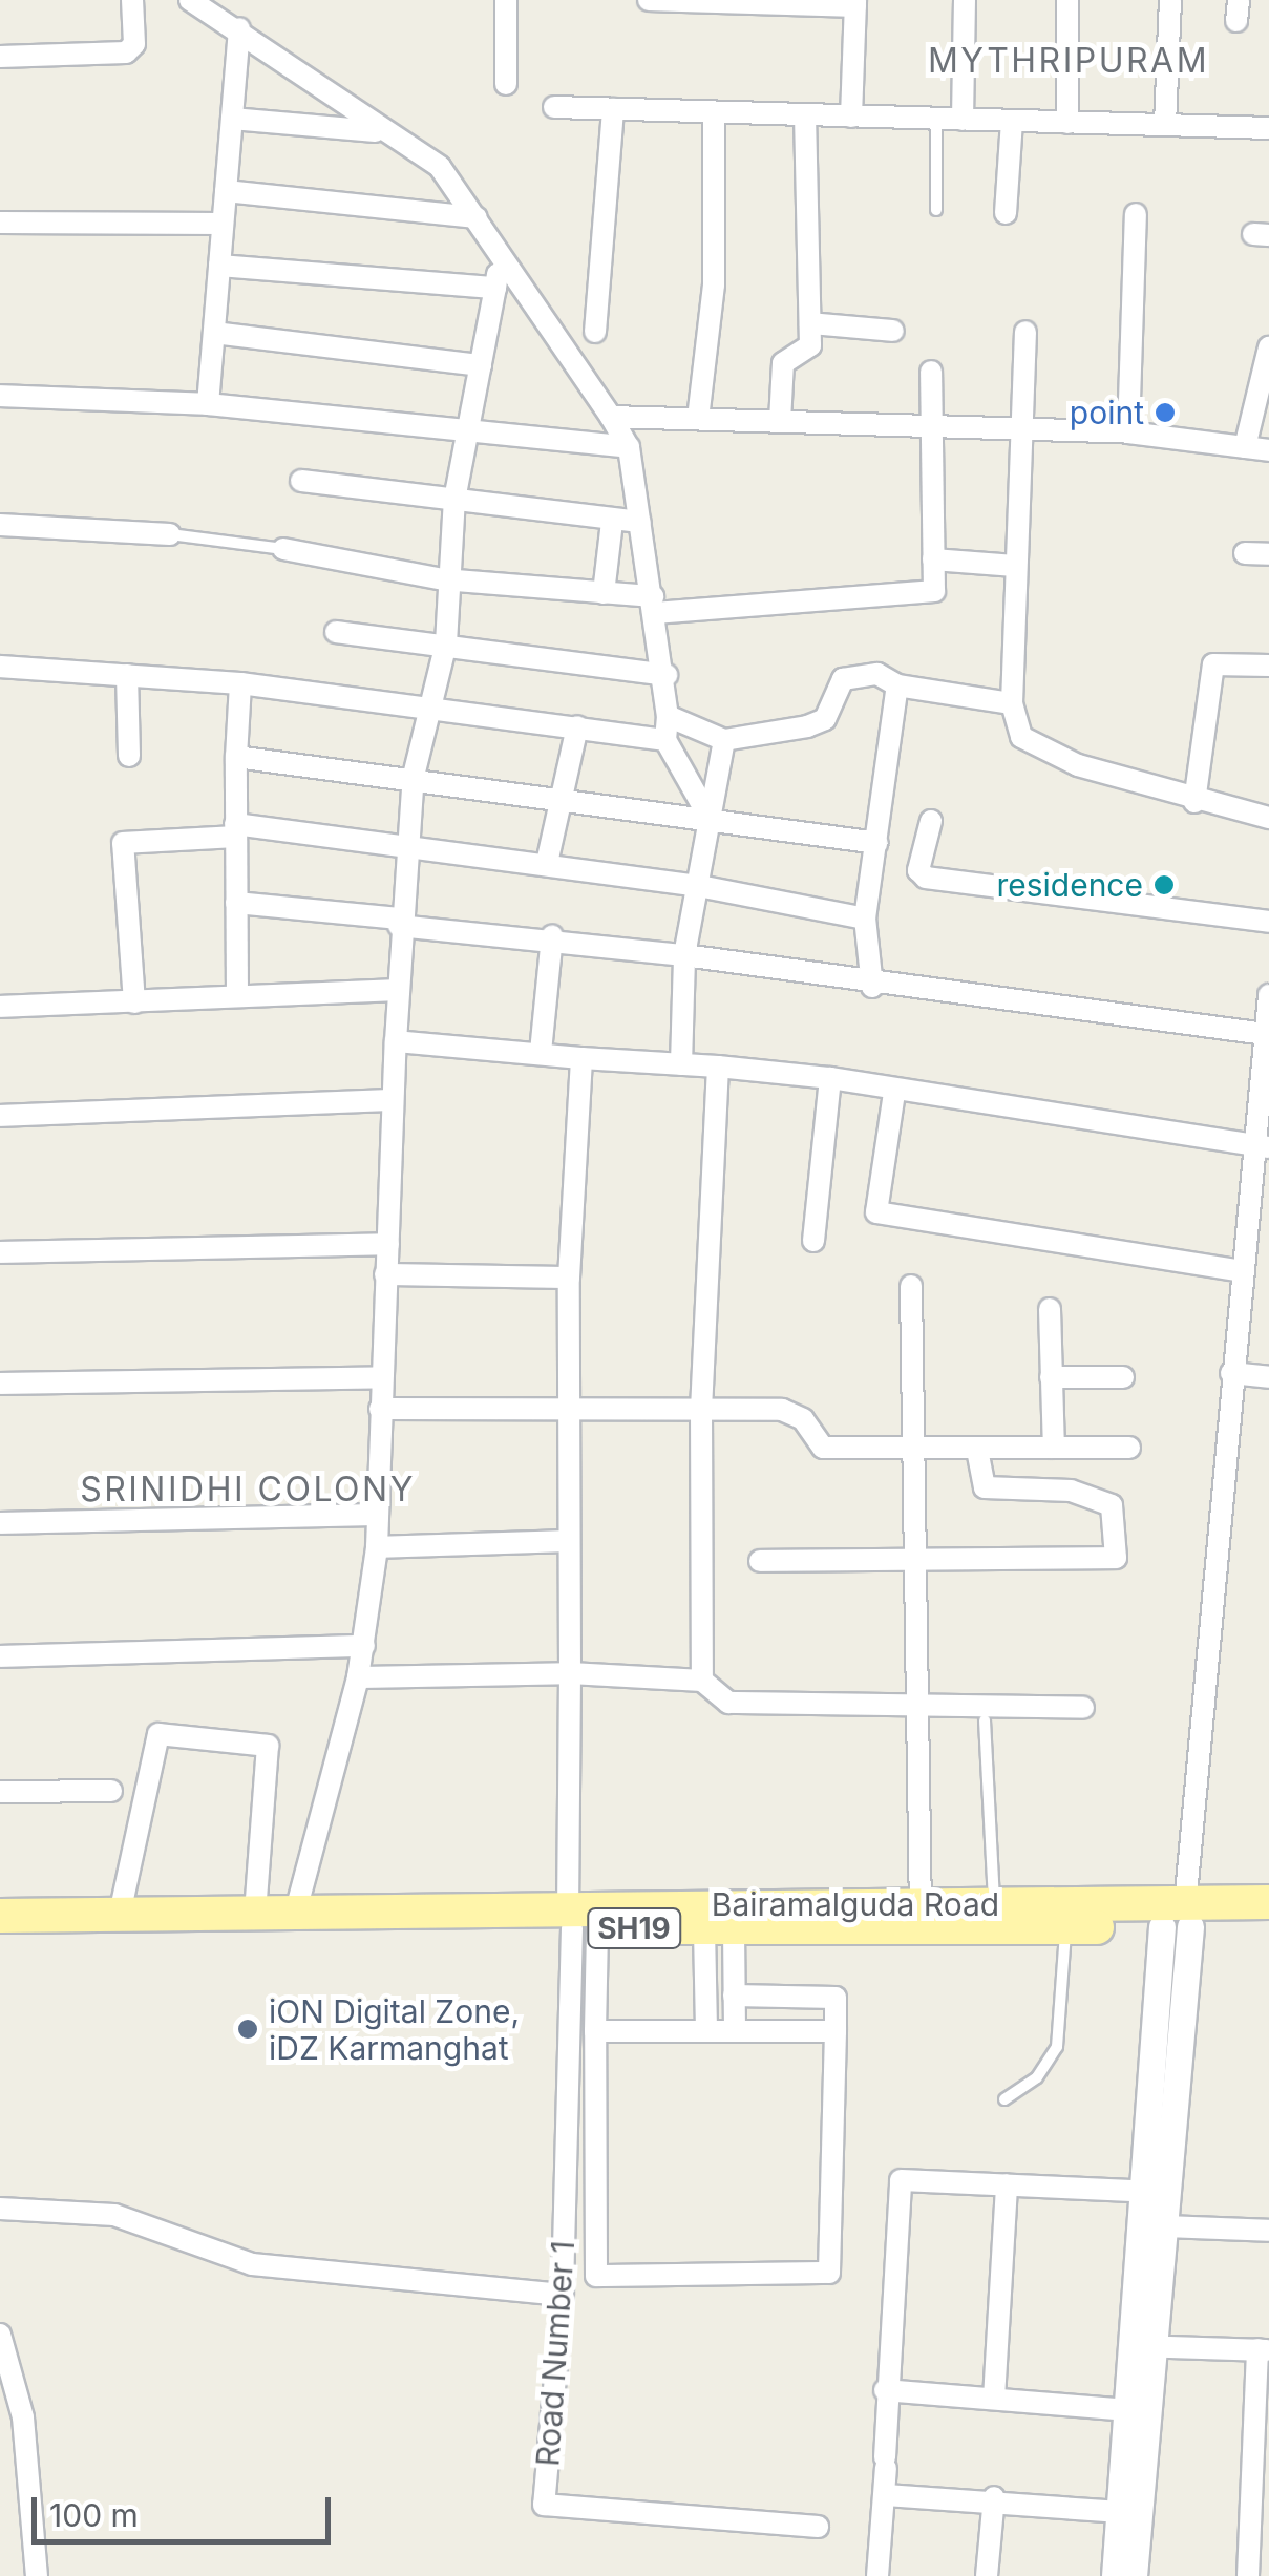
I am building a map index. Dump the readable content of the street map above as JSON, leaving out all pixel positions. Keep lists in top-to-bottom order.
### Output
{
  "streets": {
    "main road": ["Bairamalguda Road", "SH19"],
    "street": ["Road Number 1"]
  },
  "crossings": [
    ["Bairamalguda Road", "Road Number 1"]
  ],
  "districts": ["MYTHRIPURAM", "SRINIDHI COLONY"],
  "places": ["point", "residence", "iON Digital Zone, iDZ Karmanghat"],
  "scale_bar": "100 m"
}
